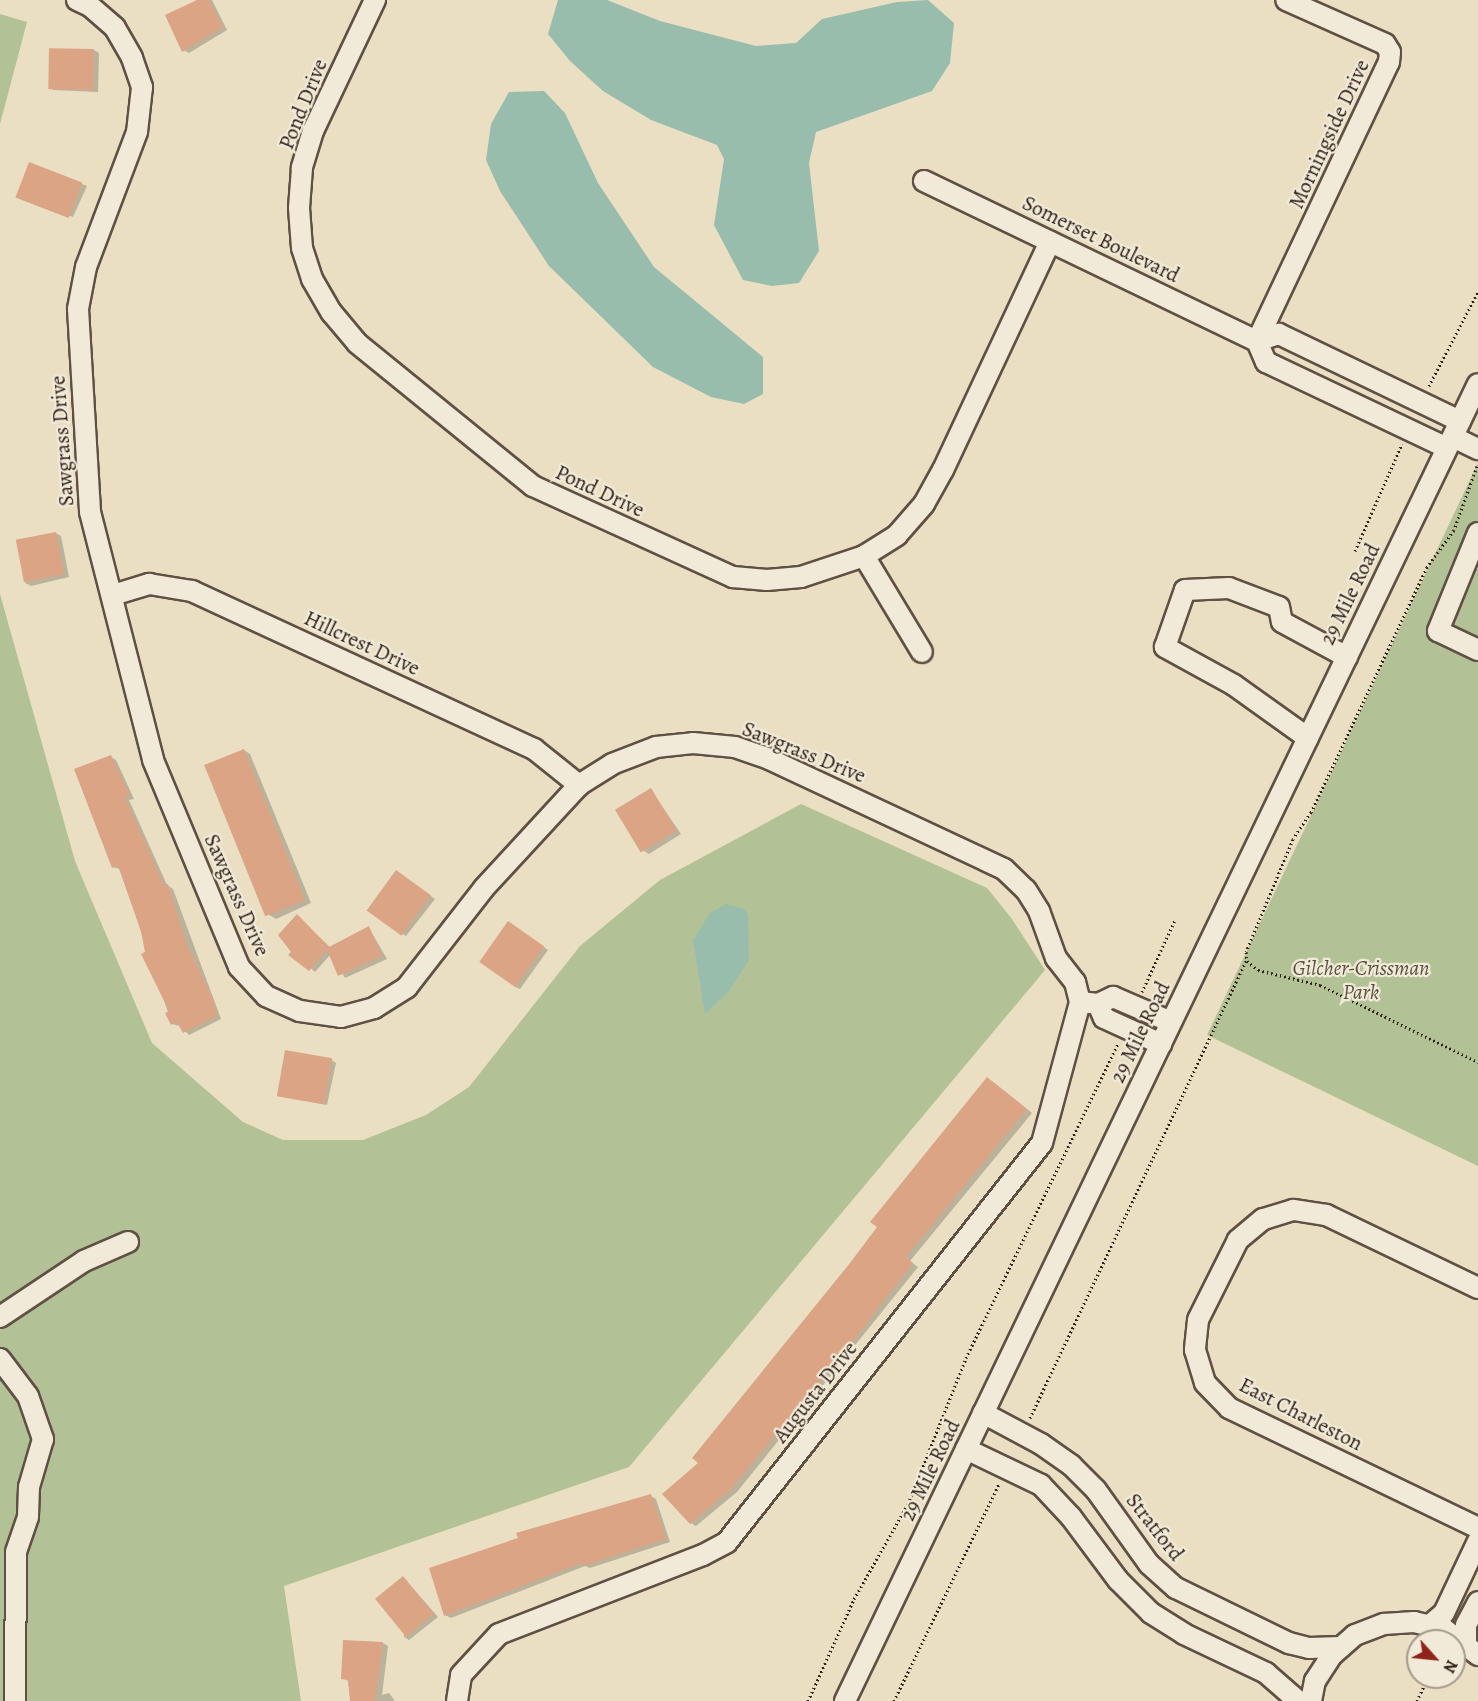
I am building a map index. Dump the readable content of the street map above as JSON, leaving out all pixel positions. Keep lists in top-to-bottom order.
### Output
{
  "streets": {
    "street": [
      "Pond Drive",
      "Morningside Drive",
      "Somerset Boulevard",
      "Sawgrass Drive",
      "29 Mile Road",
      "Hillcrest Drive",
      "Augusta Drive",
      "East Charleston",
      "Stratford"
    ]
  },
  "crossings": [
    ["Pond Drive", "Somerset Boulevard"],
    ["Morningside Drive", "Somerset Boulevard"],
    ["Sawgrass Drive", "Hillcrest Drive"],
    ["Sawgrass Drive", "Augusta Drive"],
    ["29 Mile Road", "Stratford"]
  ],
  "parks": ["Gilcher-Crissman Park"],
  "north": "bottom right"
}
